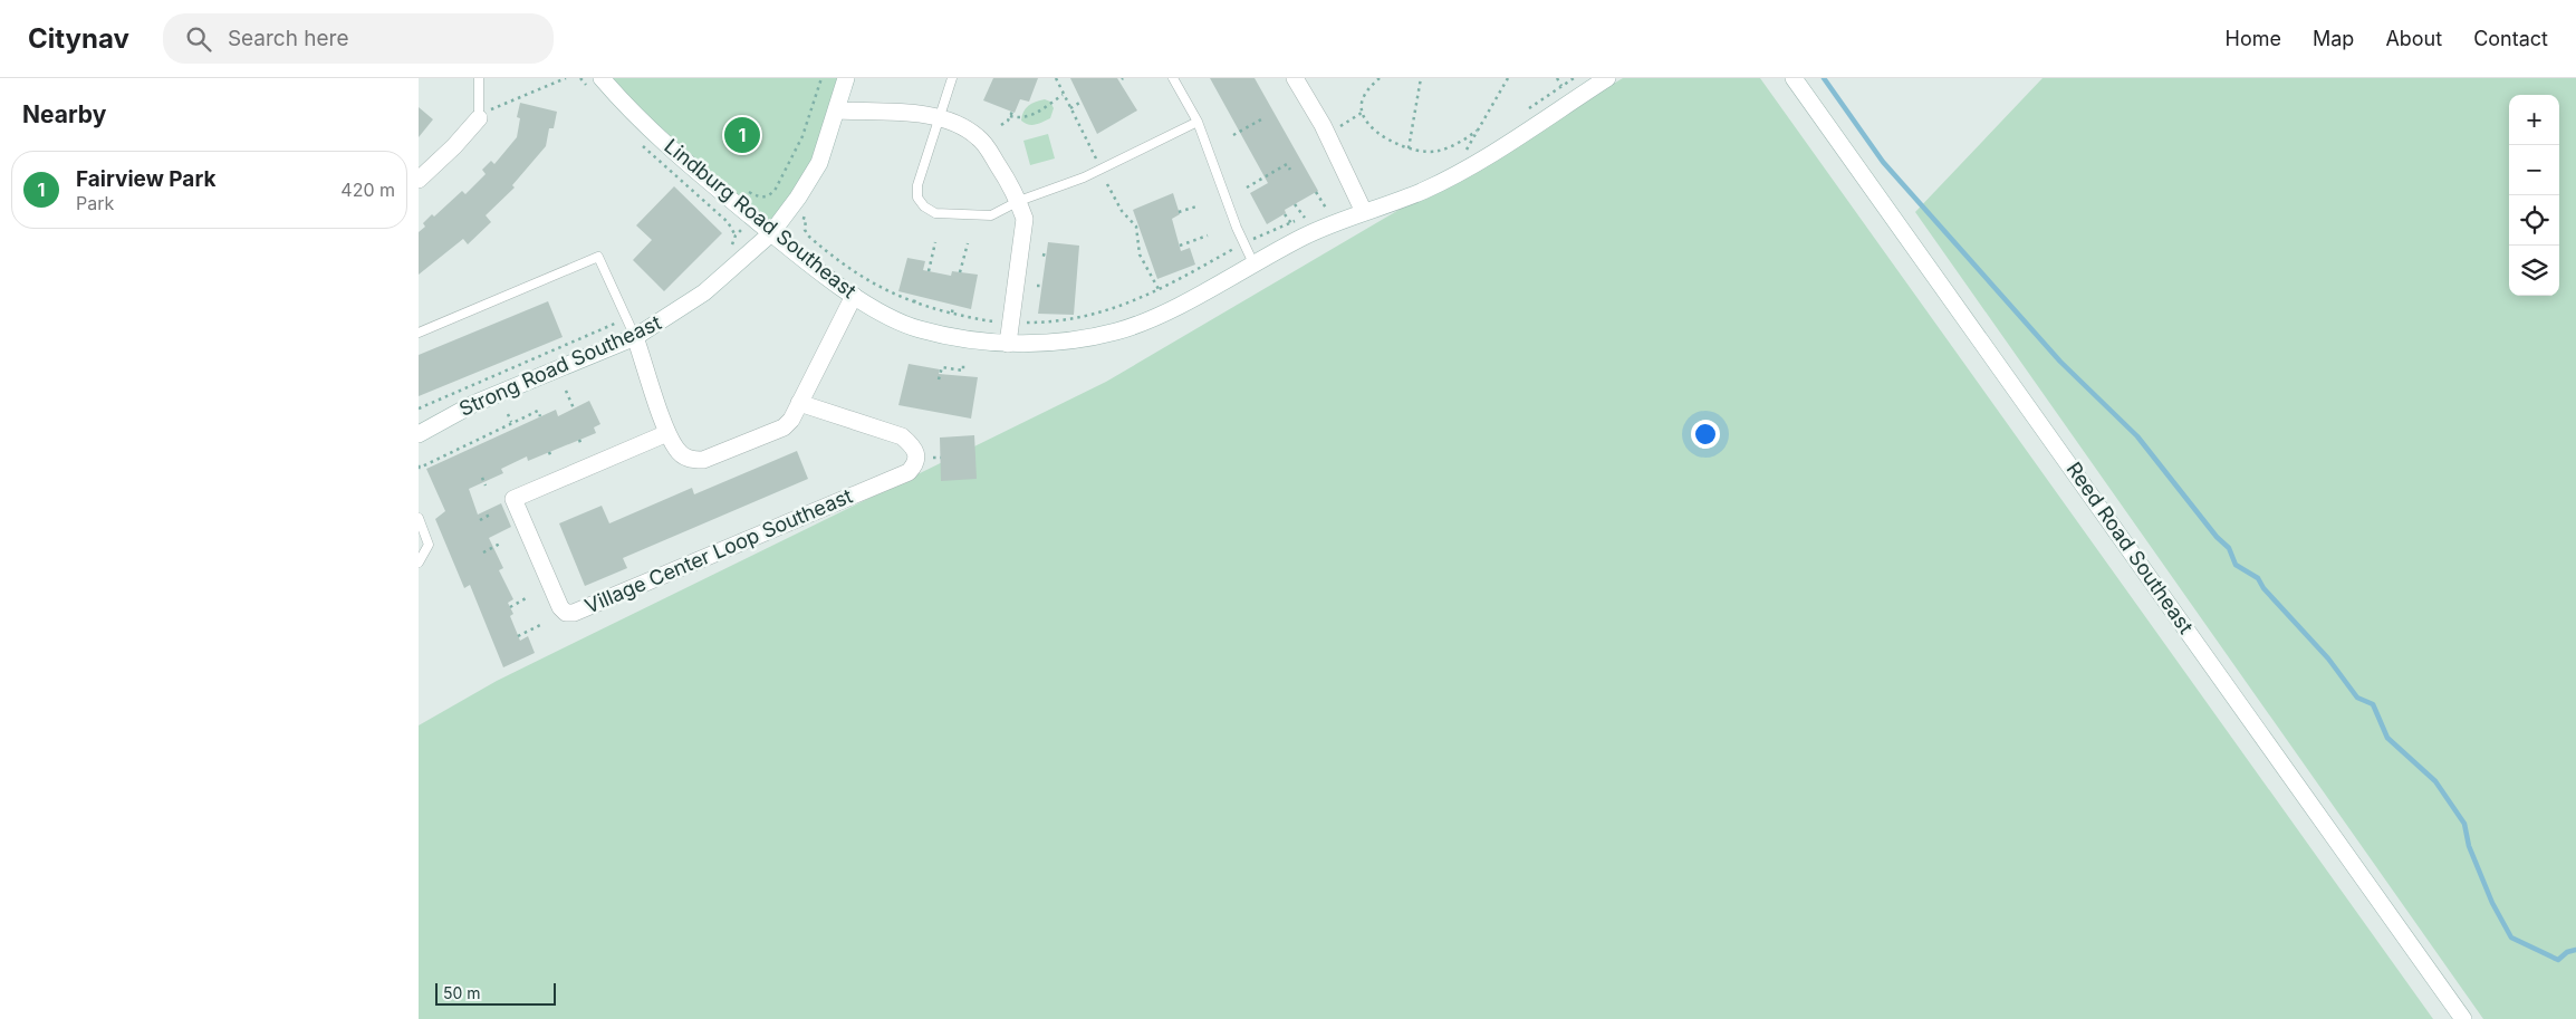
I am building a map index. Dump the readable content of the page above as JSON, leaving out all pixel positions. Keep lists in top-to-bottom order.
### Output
{
  "streets": {
    "street": [
      "Lindburg Road Southeast",
      "Strong Road Southeast",
      "Reed Road Southeast",
      "Village Center Loop Southeast"
    ]
  },
  "crossings": [
    ["Lindburg Road Southeast", "Strong Road Southeast"]
  ],
  "scale_bar": "50 m",
  "page": {
    "header": "Citynav",
    "search": "Search here",
    "nav": [
      "Home",
      "Map",
      "About",
      "Contact"
    ],
    "heading": "Nearby",
    "map_buttons": ["+", "−"],
    "pins": "1",
    "list": [
      {
        "mark": "1",
        "name": "Fairview Park",
        "note": "Park",
        "value": "420 m"
      }
    ],
    "scale": "50 m"
  }
}
